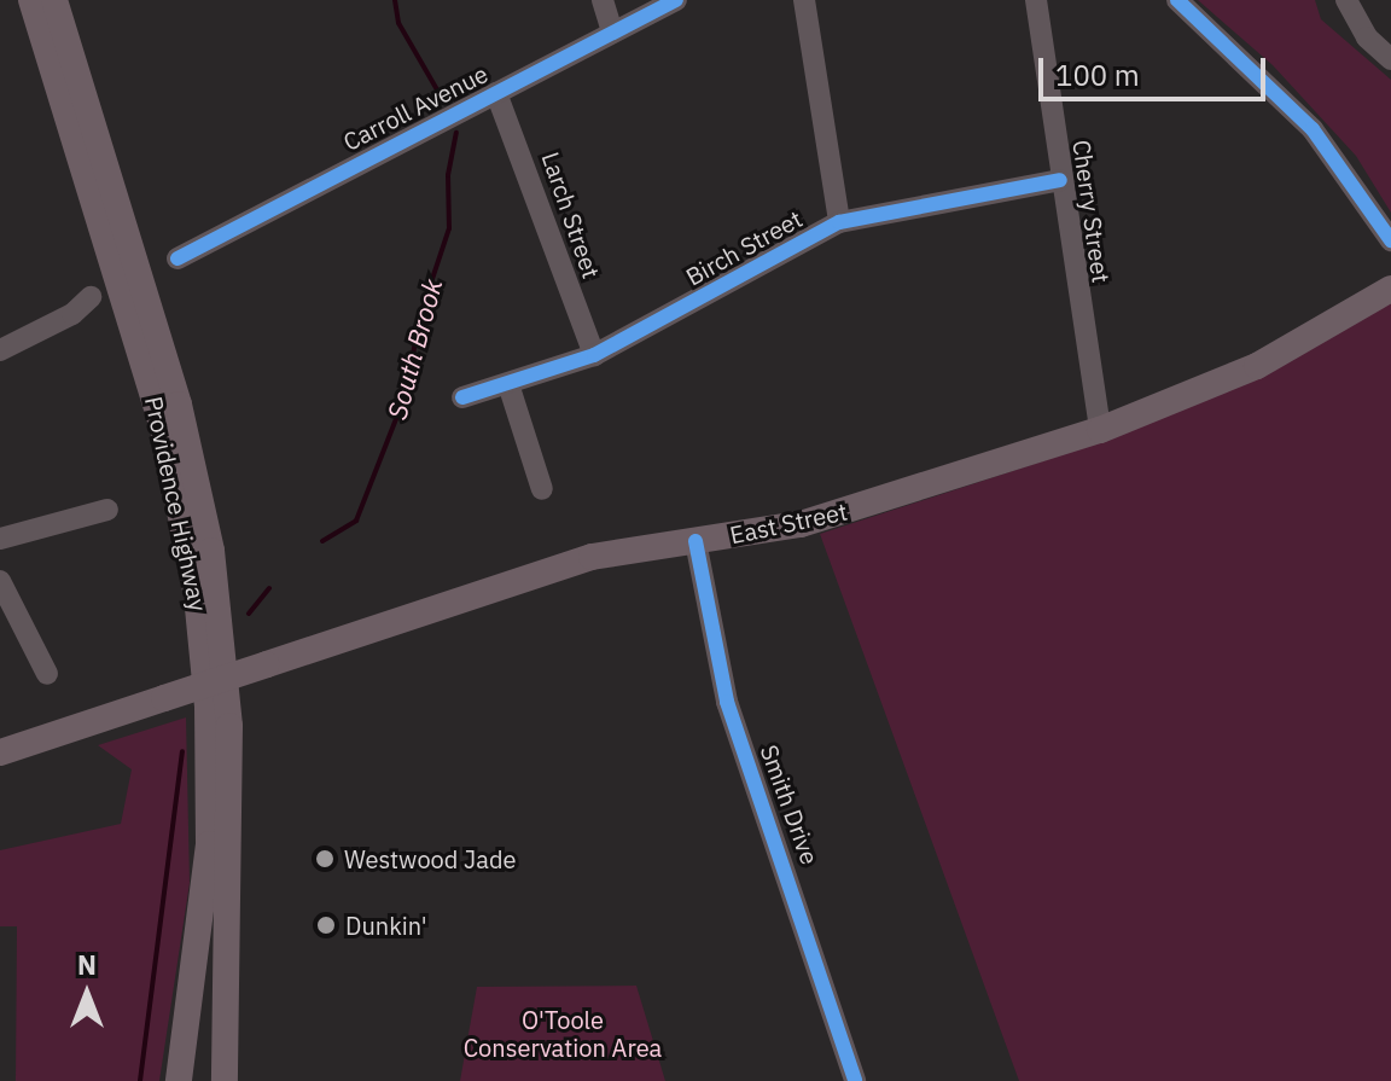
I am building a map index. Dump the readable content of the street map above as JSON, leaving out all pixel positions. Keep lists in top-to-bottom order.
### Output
{
  "streets": {
    "main road": ["Providence Highway", "East Street"],
    "street": [
      "Carroll Avenue",
      "Cherry Street",
      "Larch Street",
      "Birch Street",
      "Smith Drive"
    ]
  },
  "crossings": [
    ["Carroll Avenue", "Larch Street"],
    ["Cherry Street", "Birch Street"],
    ["Cherry Street", "East Street"],
    ["Larch Street", "Birch Street"],
    ["East Street", "Smith Drive"]
  ],
  "water": ["South Brook"],
  "parks": ["O'Toole Conservation Area"],
  "places": ["Westwood Jade", "Dunkin'"],
  "scale_bar": "100 m",
  "north": "top"
}
